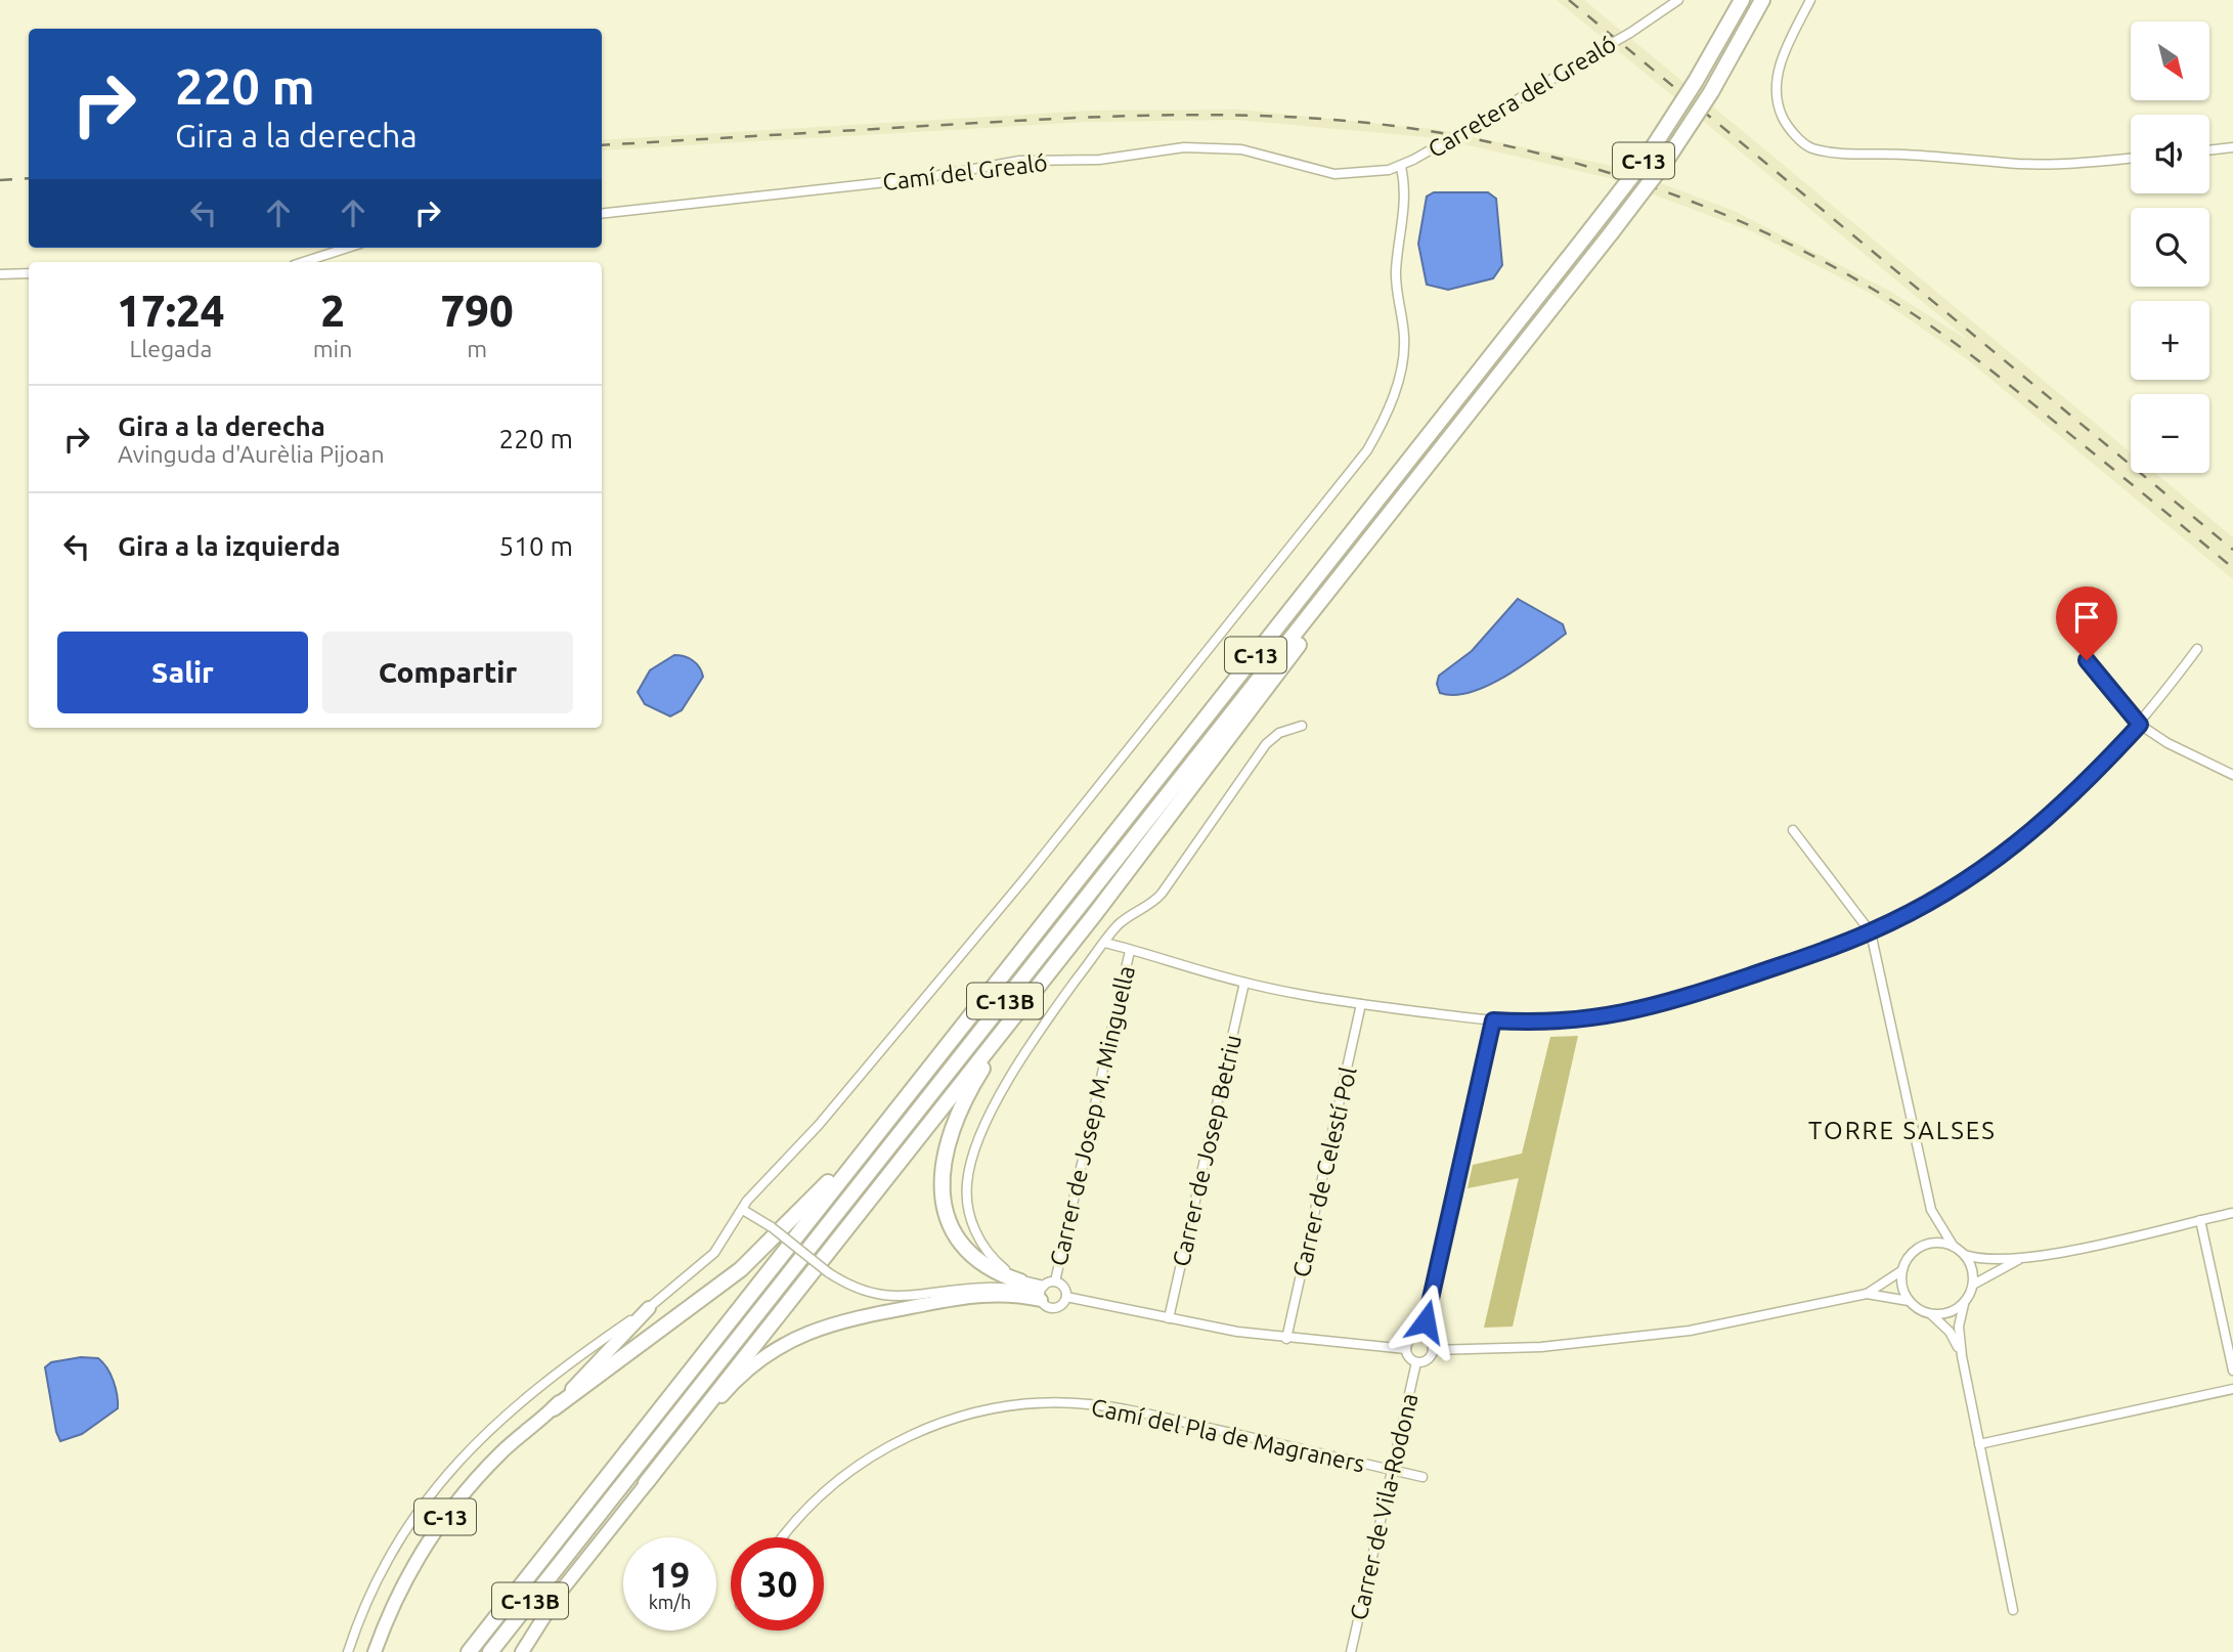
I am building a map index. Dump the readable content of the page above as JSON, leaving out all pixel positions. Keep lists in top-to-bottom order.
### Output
{
  "streets": {
    "highway": ["C-13", "C-13B"],
    "street": [
      "Carretera del Grealó",
      "Camí del Grealó",
      "Carrer de Josep M. Minguella",
      "Carrer de Josep Betriu",
      "Carrer de Celestí Pol",
      "Camí del Pla de Magraners",
      "Carrer de Vila-Rodona"
    ]
  },
  "crossings": [
    ["Carretera del Grealó", "Camí del Grealó"],
    ["C-13", "C-13B"],
    ["Camí del Pla de Magraners", "Carrer de Vila-Rodona"]
  ],
  "districts": ["TORRE SALSES"],
  "north": "bottom right",
  "page": {
    "map_buttons": ["+", "−"],
    "turn": ["220 m", "Gira a la derecha"],
    "eta": [
      "17:24",
      "Llegada",
      "2",
      "min",
      "790",
      "m"
    ],
    "list": [
      {
        "name": "Gira a la derecha",
        "note": "Avinguda d'Aurèlia Pijoan",
        "value": "220 m"
      },
      {
        "name": "Gira a la izquierda",
        "value": "510 m"
      }
    ],
    "buttons": ["Salir", "Compartir"],
    "speed": "19 km/h",
    "limit": "30"
  }
}
